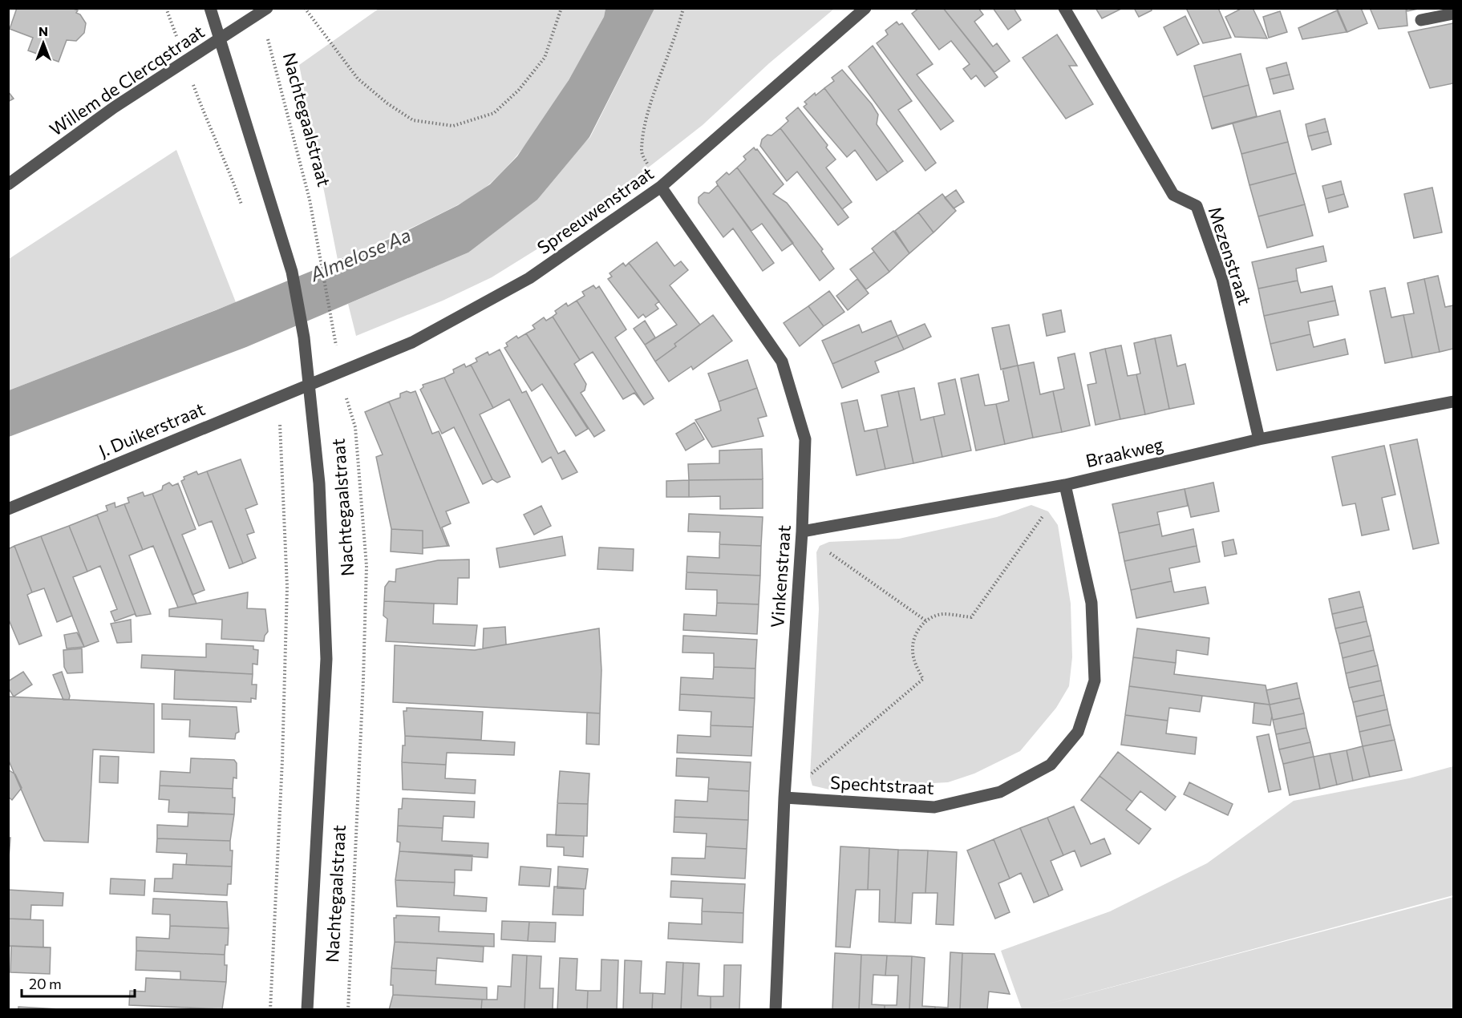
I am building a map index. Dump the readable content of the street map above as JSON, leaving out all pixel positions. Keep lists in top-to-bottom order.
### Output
{
  "streets": {
    "street": [
      "Willem de Clercqstraat",
      "Nachtegaalstraat",
      "Spreeuwenstraat",
      "Mezenstraat",
      "J. Duikerstraat",
      "Braakweg",
      "Vinkenstraat",
      "Spechtstraat"
    ]
  },
  "crossings": [
    ["Willem de Clercqstraat", "Nachtegaalstraat"],
    ["Nachtegaalstraat", "Spreeuwenstraat"],
    ["Nachtegaalstraat", "J. Duikerstraat"],
    ["Spreeuwenstraat", "J. Duikerstraat"],
    ["Spreeuwenstraat", "Vinkenstraat"],
    ["Mezenstraat", "Braakweg"],
    ["Braakweg", "Vinkenstraat"],
    ["Braakweg", "Spechtstraat"],
    ["Vinkenstraat", "Spechtstraat"]
  ],
  "water": ["Almelose Aa"],
  "scale_bar": "20 m",
  "north": "top"
}
